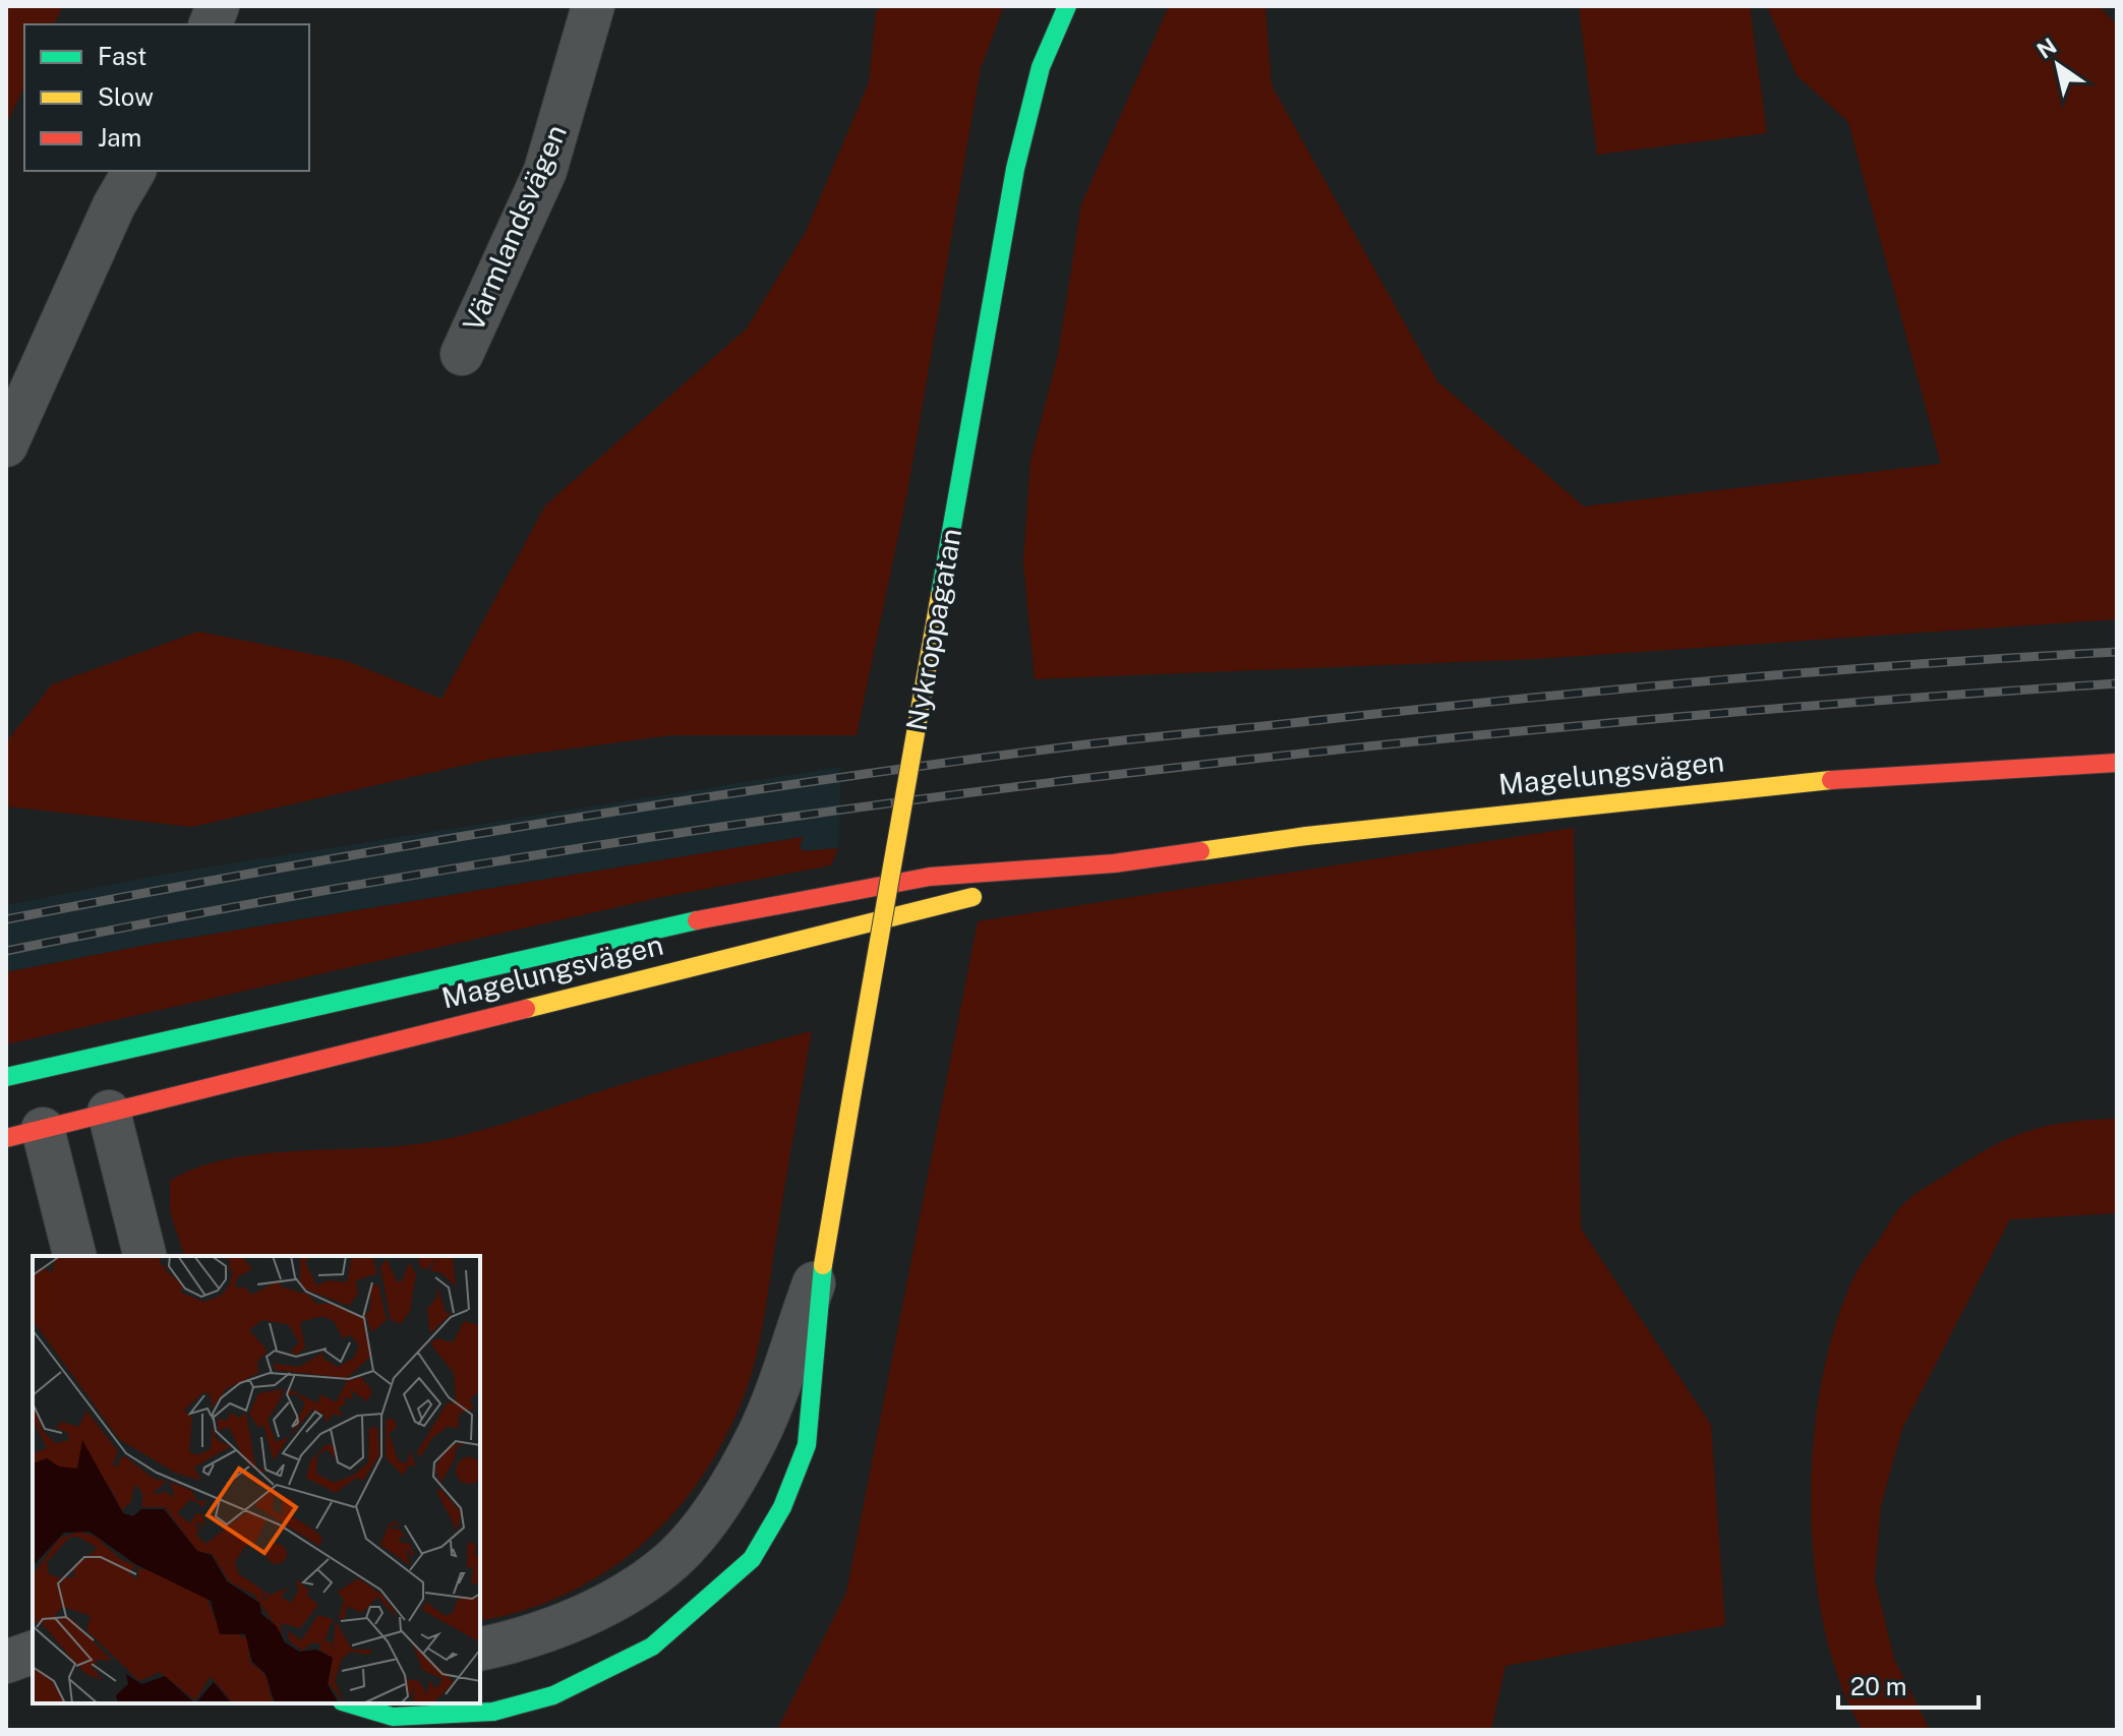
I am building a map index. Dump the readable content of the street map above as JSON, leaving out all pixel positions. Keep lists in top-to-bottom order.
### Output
{
  "streets": {
    "main road": ["Nykroppagatan", "Magelungsvägen"],
    "street": ["Värmlandsvägen"]
  },
  "legend": ["Fast", "Slow", "Jam"],
  "scale_bar": "20 m",
  "north": "top left"
}
